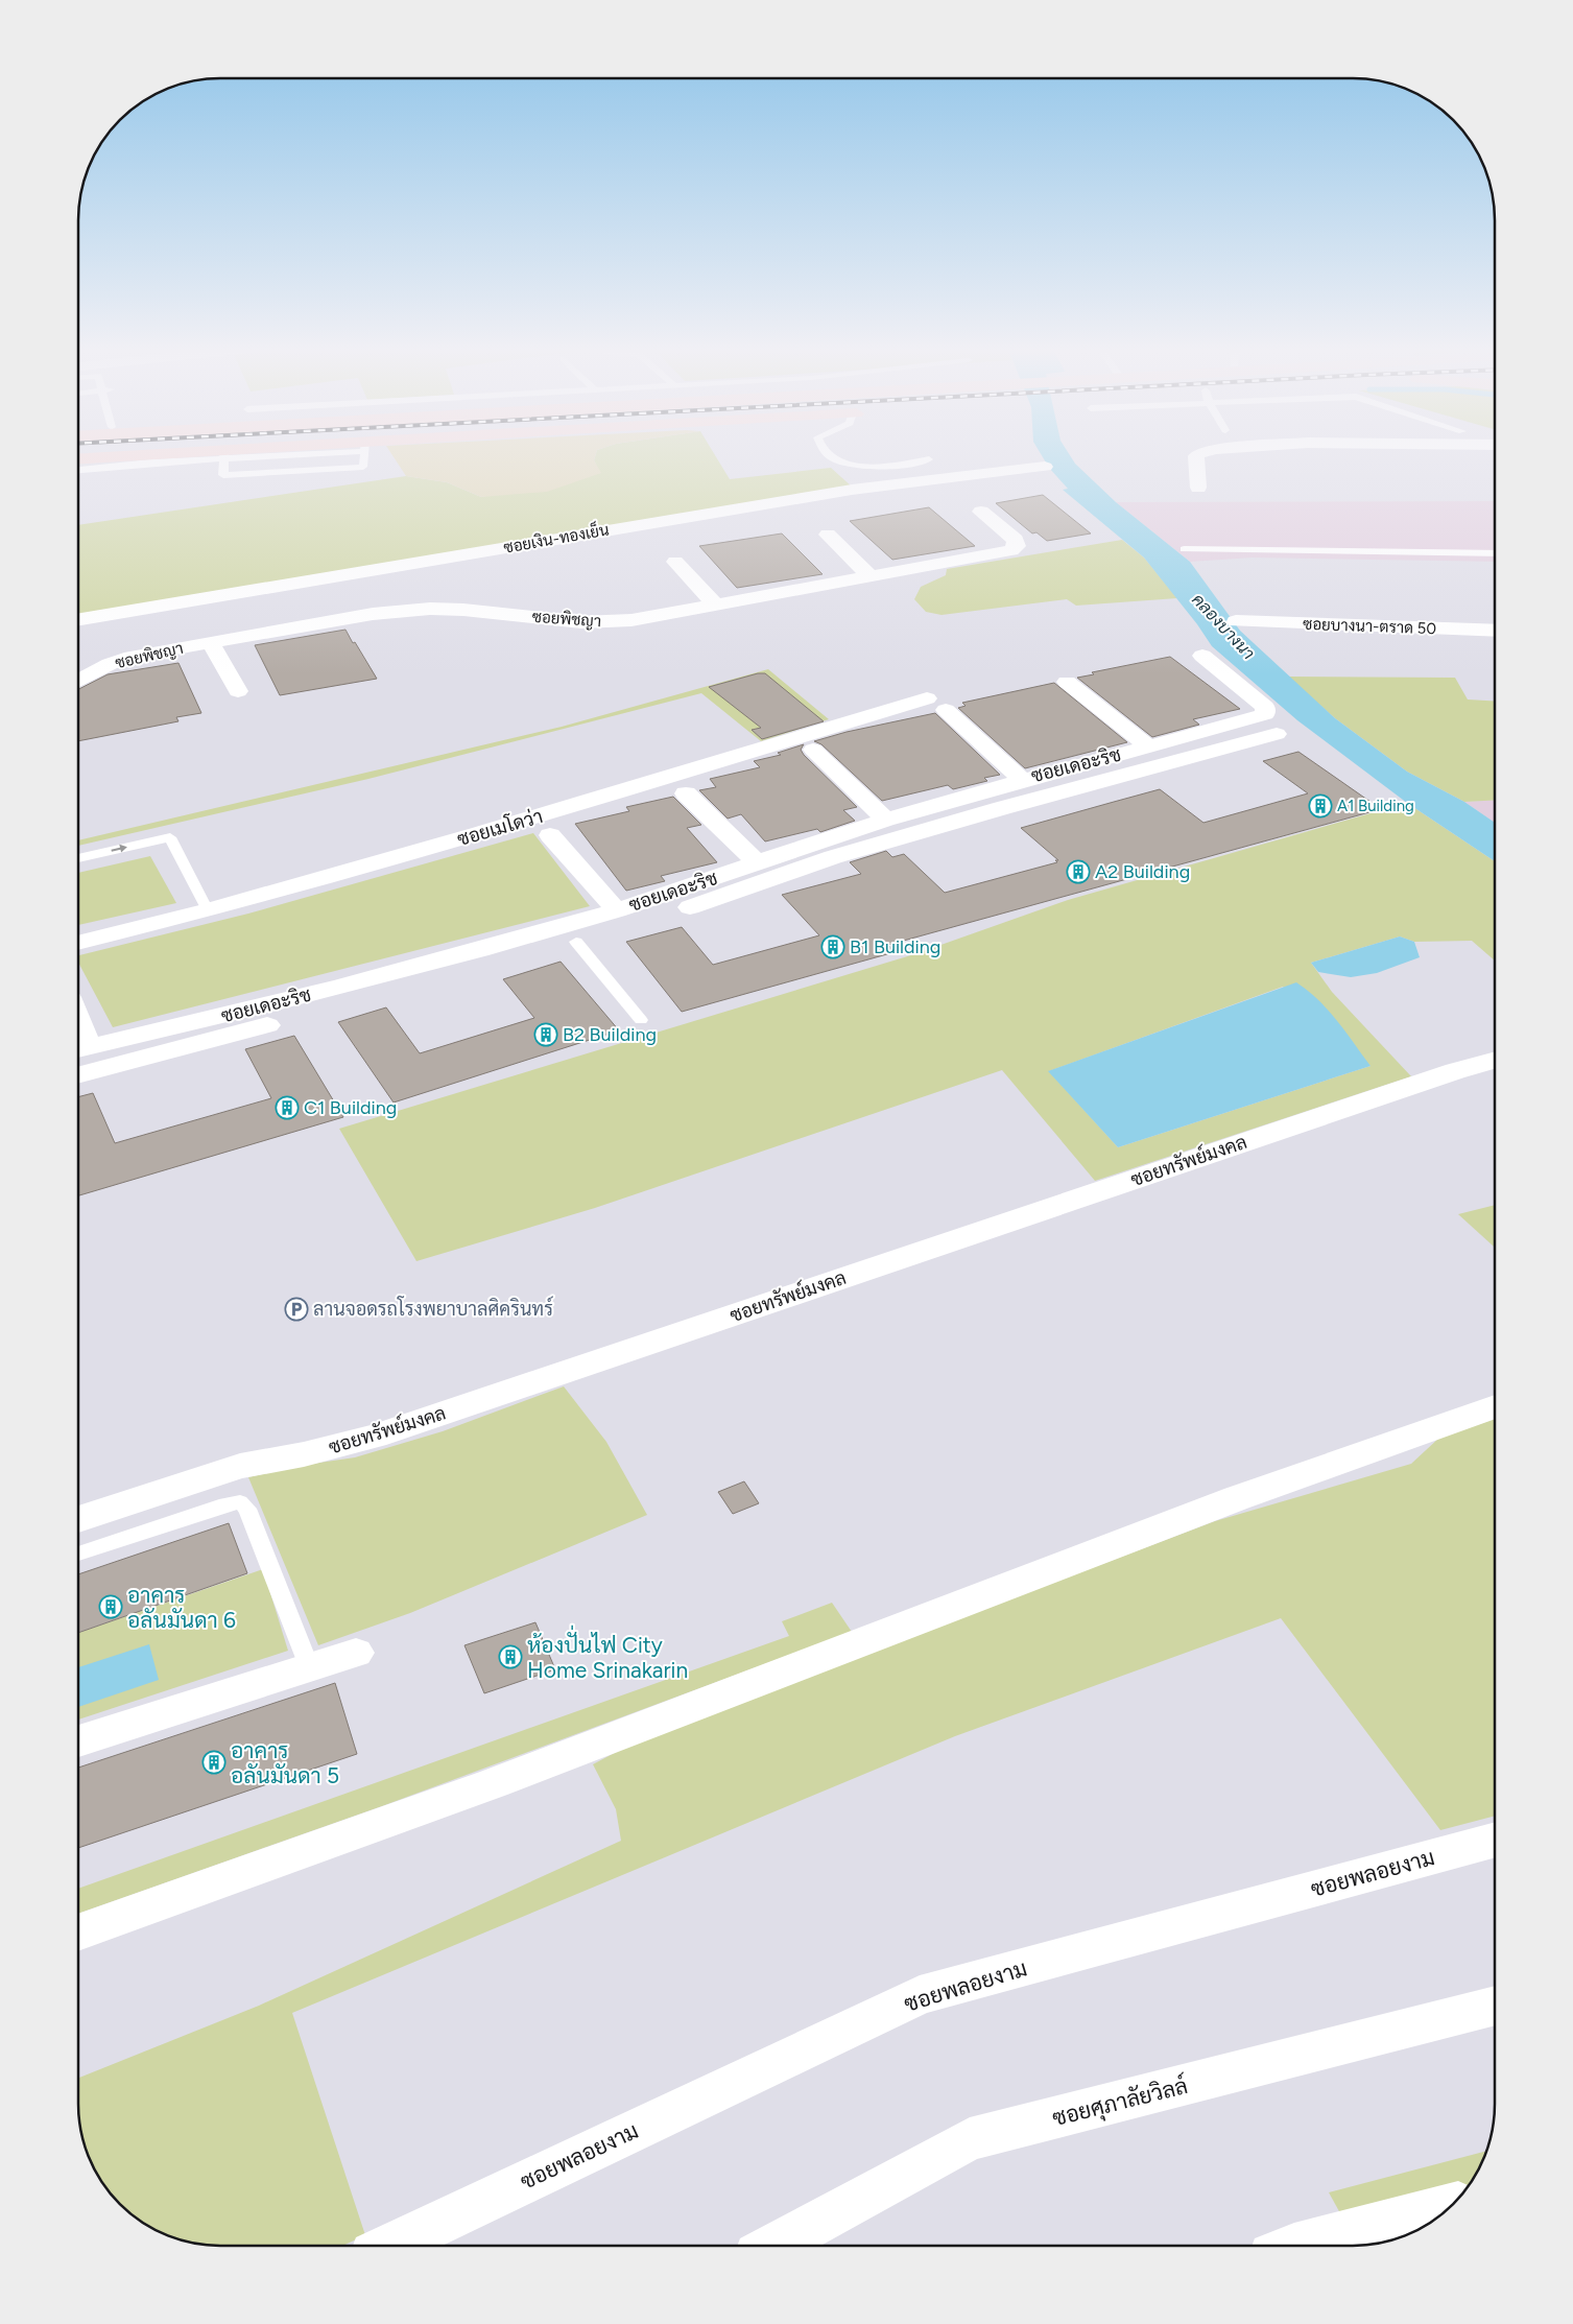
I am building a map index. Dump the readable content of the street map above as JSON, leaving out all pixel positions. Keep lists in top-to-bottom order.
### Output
{
  "streets": {
    "street": [
      "ซอยเงิน-ทองเย็น",
      "ซอยพิชญา",
      "ซอยบางนา-ตราด 50",
      "ซอยเดอะริช",
      "ซอยเมโดว่า",
      "ซอยทรัพย์มงคล",
      "ซอยพลอยงาม",
      "ซอยศุภาลัยวิลล์"
    ]
  },
  "crossings": [
    ["ซอยเดอะริช", "ซอยเมโดว่า"]
  ],
  "water": ["คลองบางนา"],
  "places": {
    "building": [
      "A1 Building",
      "A2 Building",
      "B1 Building",
      "B2 Building",
      "C1 Building",
      "อาคาร อลันมันดา 6",
      "ห้องปั่นไฟ City Home Srinakarin",
      "อาคาร อลันมันดา 5"
    ],
    "parking": ["ลานจอดรถโรงพยาบาลศิครินทร์"]
  }
}
